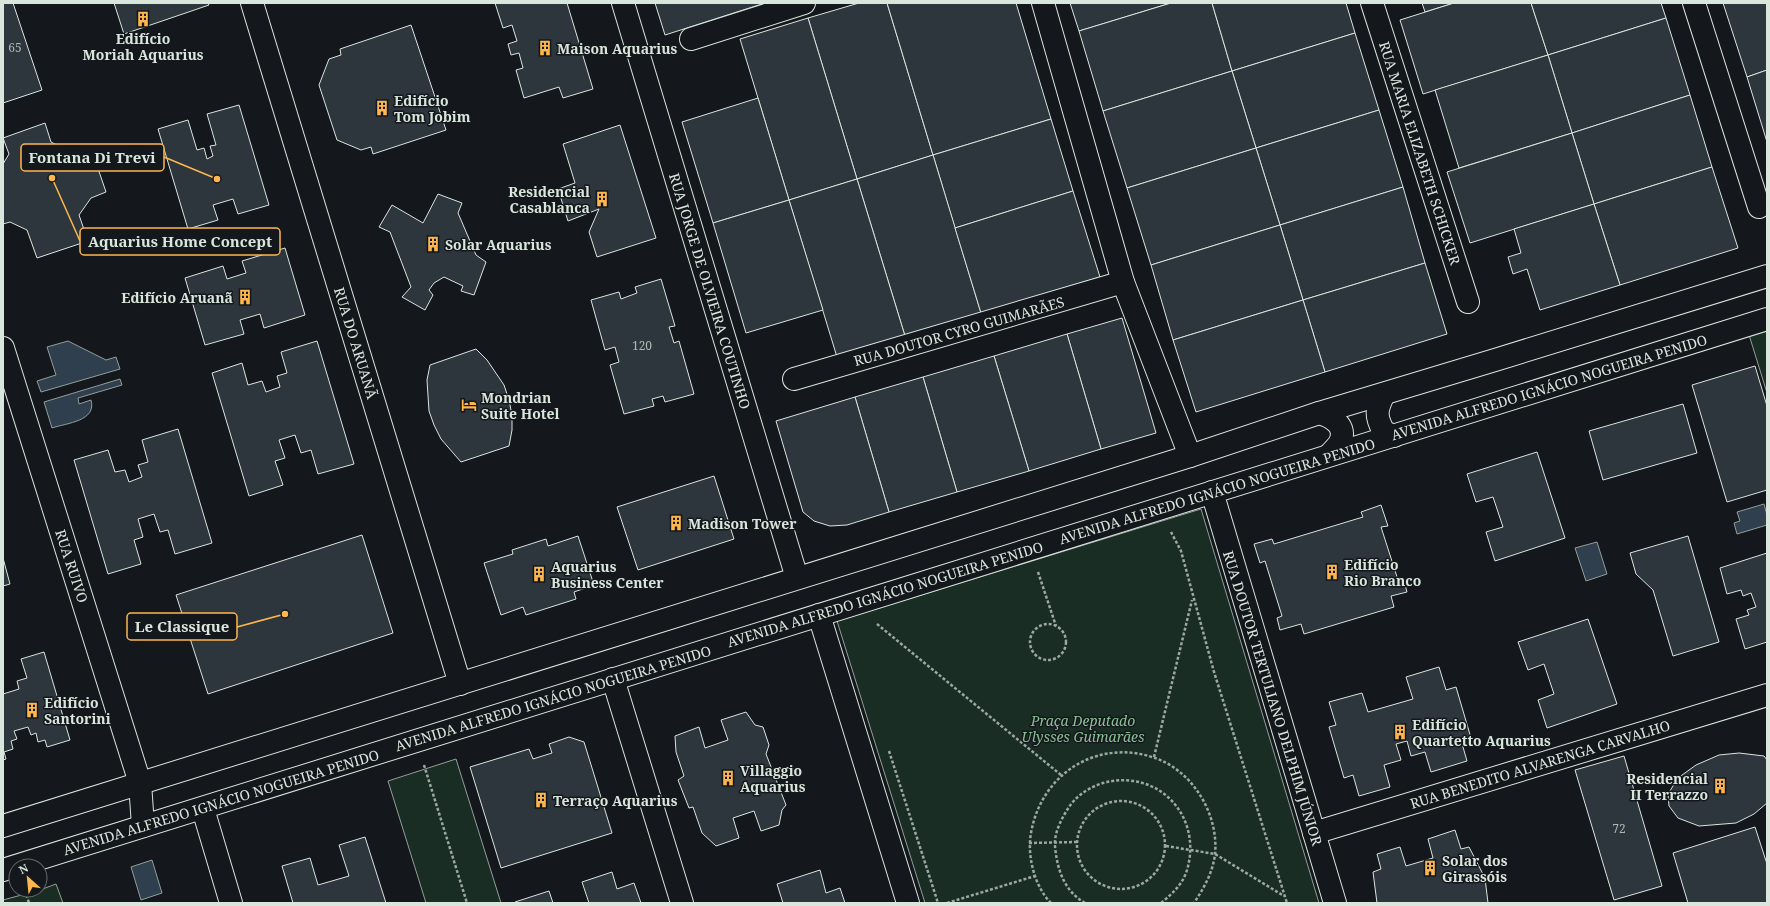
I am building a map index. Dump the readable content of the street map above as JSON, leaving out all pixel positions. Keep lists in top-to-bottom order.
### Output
{
  "streets": {
    "street": [
      "RUA MARIA ELIZABETH SCHICKER",
      "RUA JORGE DE OLVIEIRA COUTINHO",
      "RUA DOUTOR CYRO GUIMARÃES",
      "RUA DO ARUANÃ",
      "AVENIDA ALFREDO IGNÁCIO NOGUEIRA PENIDO",
      "RUA RUIVO",
      "RUA DOUTOR TERTULIANO DELPHIM JÚNIOR",
      "RUA BENEDITO ALVARENGA CARVALHO"
    ]
  },
  "crossings": [
    ["AVENIDA ALFREDO IGNÁCIO NOGUEIRA PENIDO", "RUA RUIVO"],
    ["AVENIDA ALFREDO IGNÁCIO NOGUEIRA PENIDO", "RUA DOUTOR TERTULIANO DELPHIM JÚNIOR"],
    ["RUA DOUTOR TERTULIANO DELPHIM JÚNIOR", "RUA BENEDITO ALVARENGA CARVALHO"]
  ],
  "parks": ["Praça Deputado Ulysses Guimarães"],
  "places": {
    "building": [
      "Edifício Moriah Aquarius",
      "Maison Aquarius",
      "Edifício Tom Jobim",
      "Residencial Casablanca",
      "Solar Aquarius",
      "Edifício Aruanã",
      "Madison Tower",
      "Edifício Rio Branco",
      "Aquarius Business Center",
      "Edifício Santorini",
      "Edifício Quartetto Aquarius",
      "Villaggio Aquarius",
      "Residencial II Terrazzo",
      "Terraço Aquarius",
      "Solar dos Girassóis"
    ],
    "other": ["Aquarius Home Concept", "Fontana Di Trevi", "Le Classique"],
    "hotel": ["Mondrian Suite Hotel"]
  },
  "house_numbers": ["65", "120", "72"],
  "north": "top left"
}
